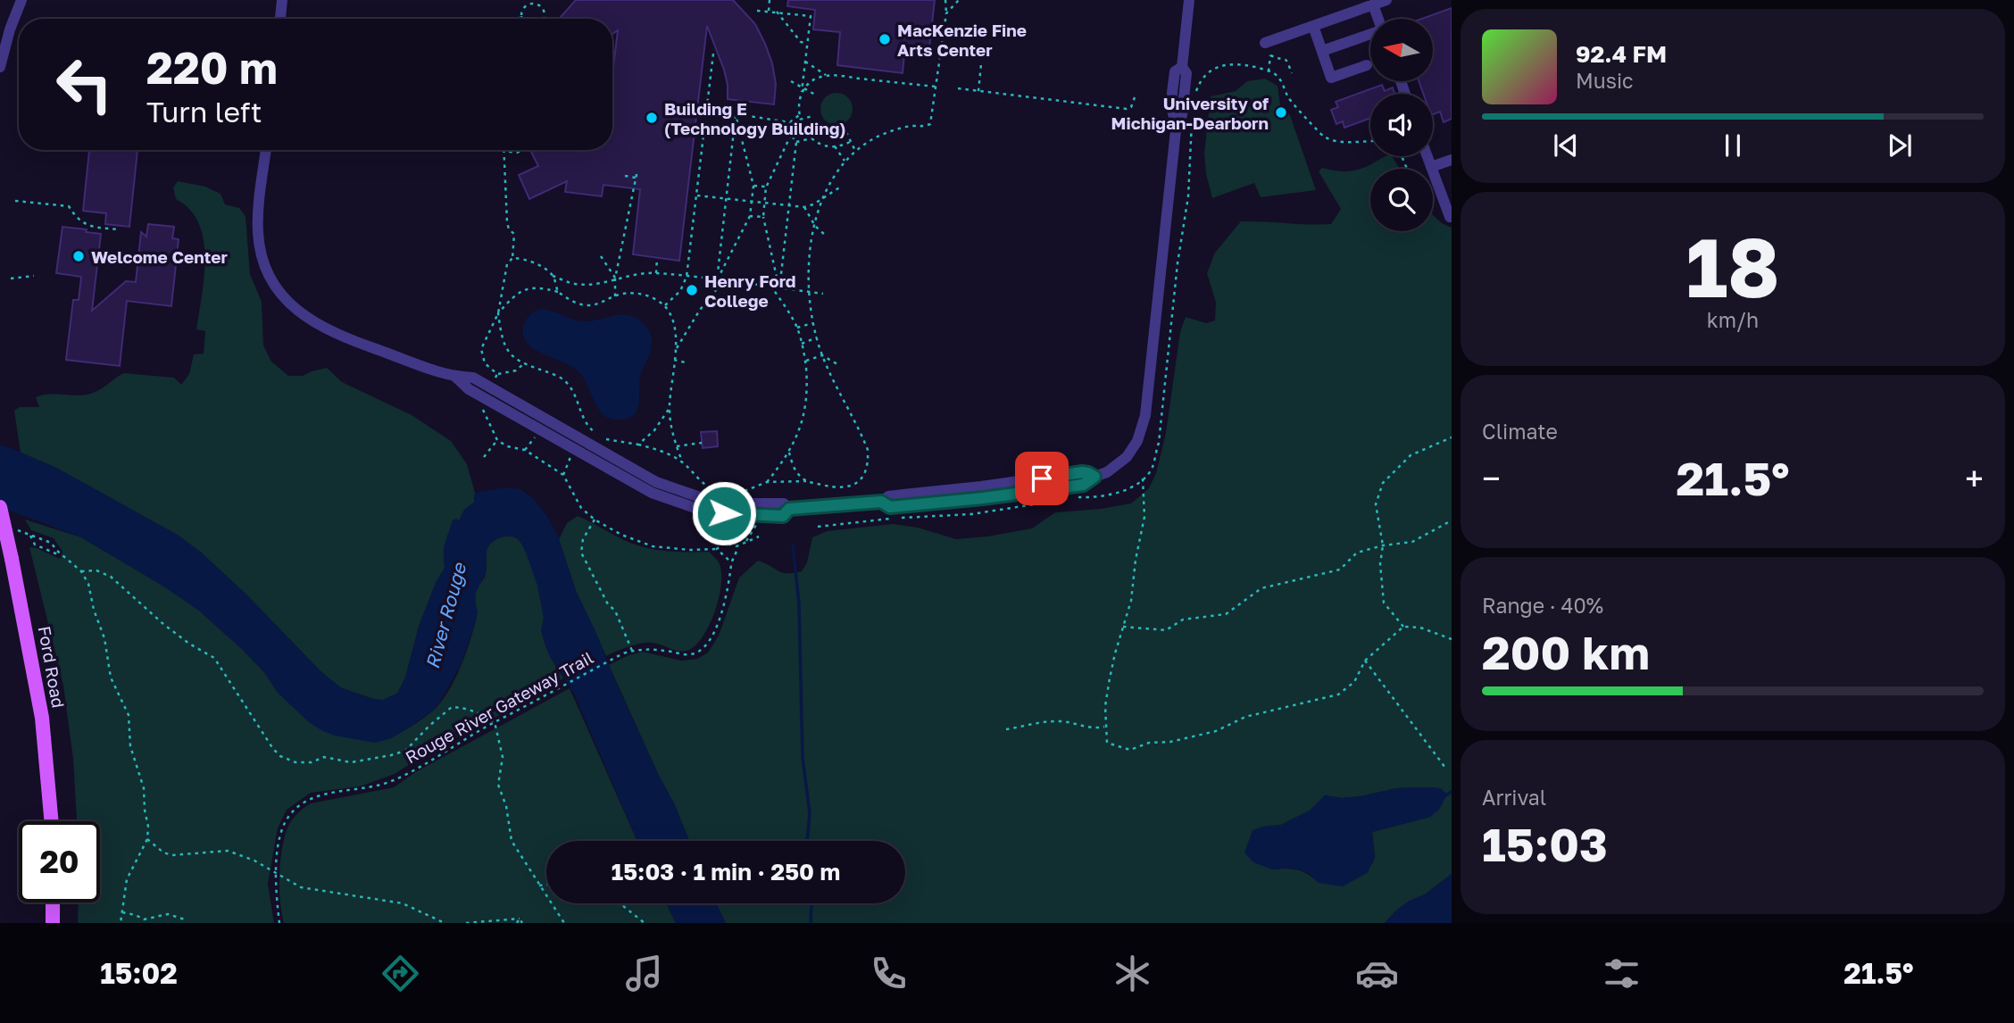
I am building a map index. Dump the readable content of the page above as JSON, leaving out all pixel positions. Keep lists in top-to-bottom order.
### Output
{
  "streets": {
    "main road": ["Ford Road"],
    "path": ["Rouge River Gateway Trail"]
  },
  "water": ["River Rouge"],
  "places": [
    "MacKenzie Fine Arts Center",
    "University of Michigan-Dearborn",
    "Building E (Technology Building)",
    "Welcome Center",
    "Henry Ford College"
  ],
  "north": "left",
  "page": {
    "turn": ["220 m", "Turn left"],
    "song": ["92.4 FM", "Music"],
    "tile": [
      ["18", "km/h"],
      "Climate",
      ["Range · 40%", "200 km"],
      ["Arrival", "15:03"]
    ],
    "heat": ["−", "21.5°", "+"],
    "limit": "20",
    "trip": "15:03 · 1 min · 250 m",
    "tabs": ["15:02", "21.5°"]
  }
}
